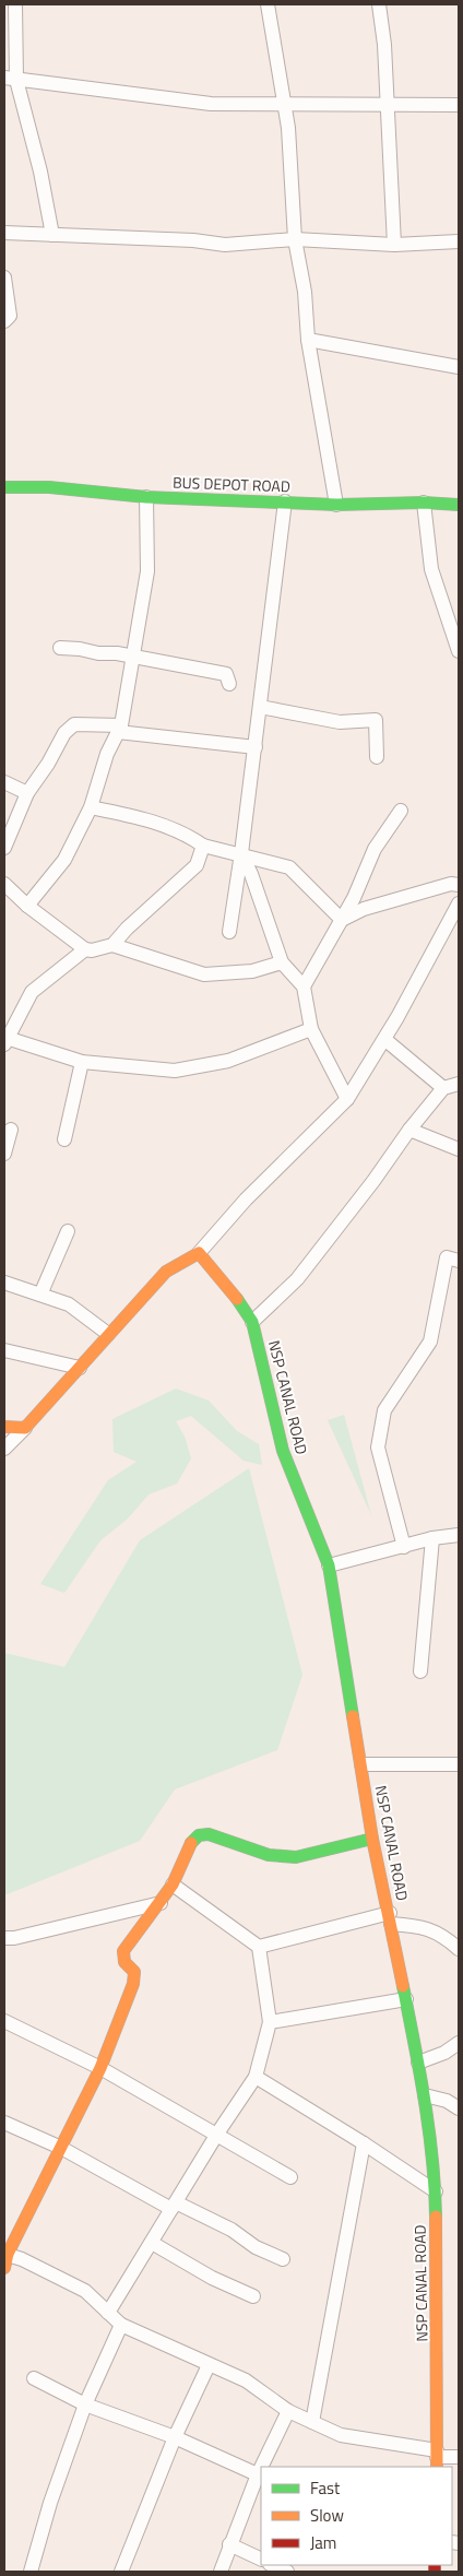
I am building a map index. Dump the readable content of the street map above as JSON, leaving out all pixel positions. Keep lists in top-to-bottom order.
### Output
{
  "streets": {
    "street": ["BUS DEPOT ROAD", "NSP CANAL ROAD"]
  },
  "legend": ["Fast", "Slow", "Jam"]
}
